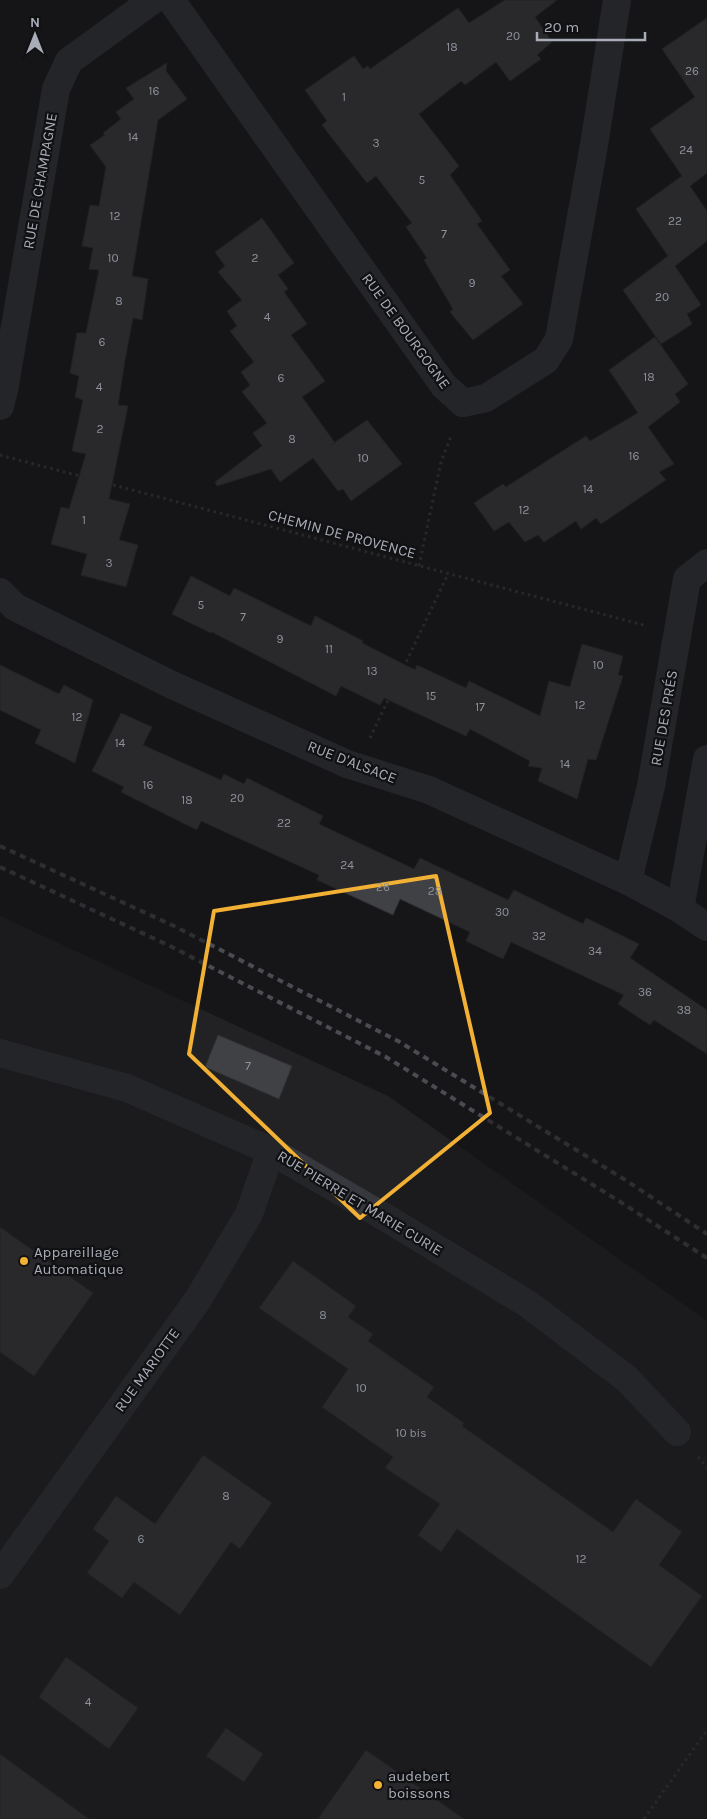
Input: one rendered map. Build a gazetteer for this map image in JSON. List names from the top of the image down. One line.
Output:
{"streets":{"street":["RUE DE CHAMPAGNE","RUE DE BOURGOGNE","RUE DES PRÉS","RUE D'ALSACE","RUE PIERRE ET MARIE CURIE","RUE MARIOTTE"],"path":["CHEMIN DE PROVENCE"]},"crossings":[["CHEMIN DE PROVENCE","RUE DES PRÉS"],["RUE DES PRÉS","RUE D'ALSACE"],["RUE PIERRE ET MARIE CURIE","RUE MARIOTTE"]],"places":["Appareillage Automatique","audebert boissons"],"house_numbers":["20","18","26","16","1","14","3","24","5","12","22","7","10","2","9","20","8","4","6","18","6","4","2","8","16","10","14","12","1","3","5","7","9","11","10","13","15","12","17","12","14","14","16","20","18","22","24","26","28","30","32","34","36","38","7","8","10","10 bis","8","6","12","4"],"scale_bar":"20 m","north":"top"}
